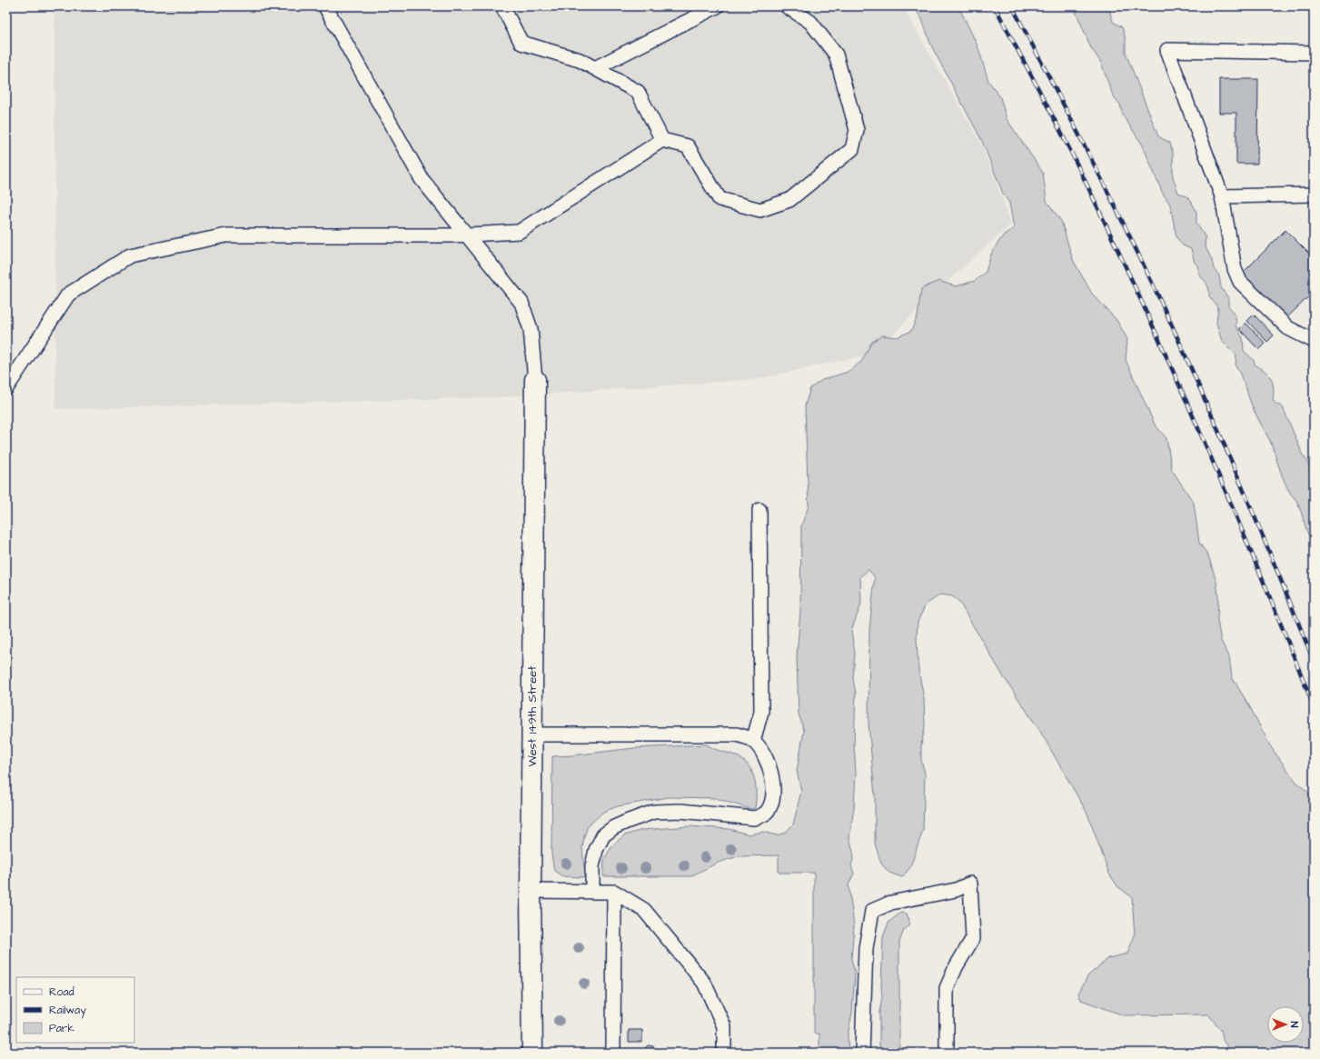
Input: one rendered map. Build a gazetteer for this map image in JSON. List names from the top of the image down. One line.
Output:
{"streets":{"street":["West 149th Street"]},"legend":["Road","Railway","Park"],"north":"right"}
